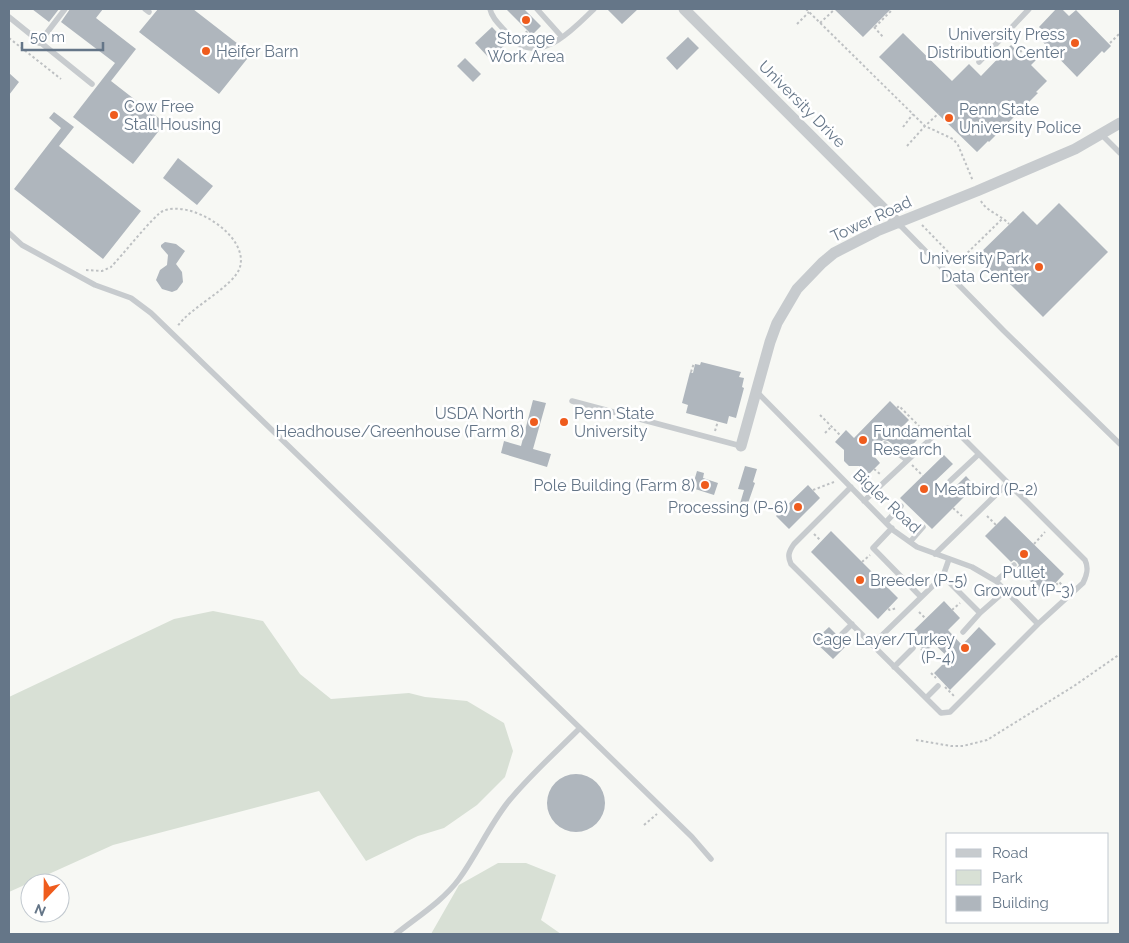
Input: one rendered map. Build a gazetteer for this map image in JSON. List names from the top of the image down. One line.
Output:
{"streets":{"street":["University Drive","Tower Road"],"lane":["Bigler Road"]},"crossings":[["University Drive","Tower Road"],["Tower Road","Bigler Road"]],"places":["Storage Work Area","University Press Distribution Center","Heifer Barn","Cow Free Stall Housing","Penn State University Police","University Park Data Center","USDA North Headhouse/Greenhouse (Farm 8)","Penn State University","Fundamental Research","Pole Building (Farm 8)","Meatbird (P-2)","Processing (P-6)","Pullet Growout (P-3)","Breeder (P-5)","Cage Layer/Turkey (P-4)"],"legend":["Road","Park","Building"],"scale_bar":"50 m","north":"bottom"}
